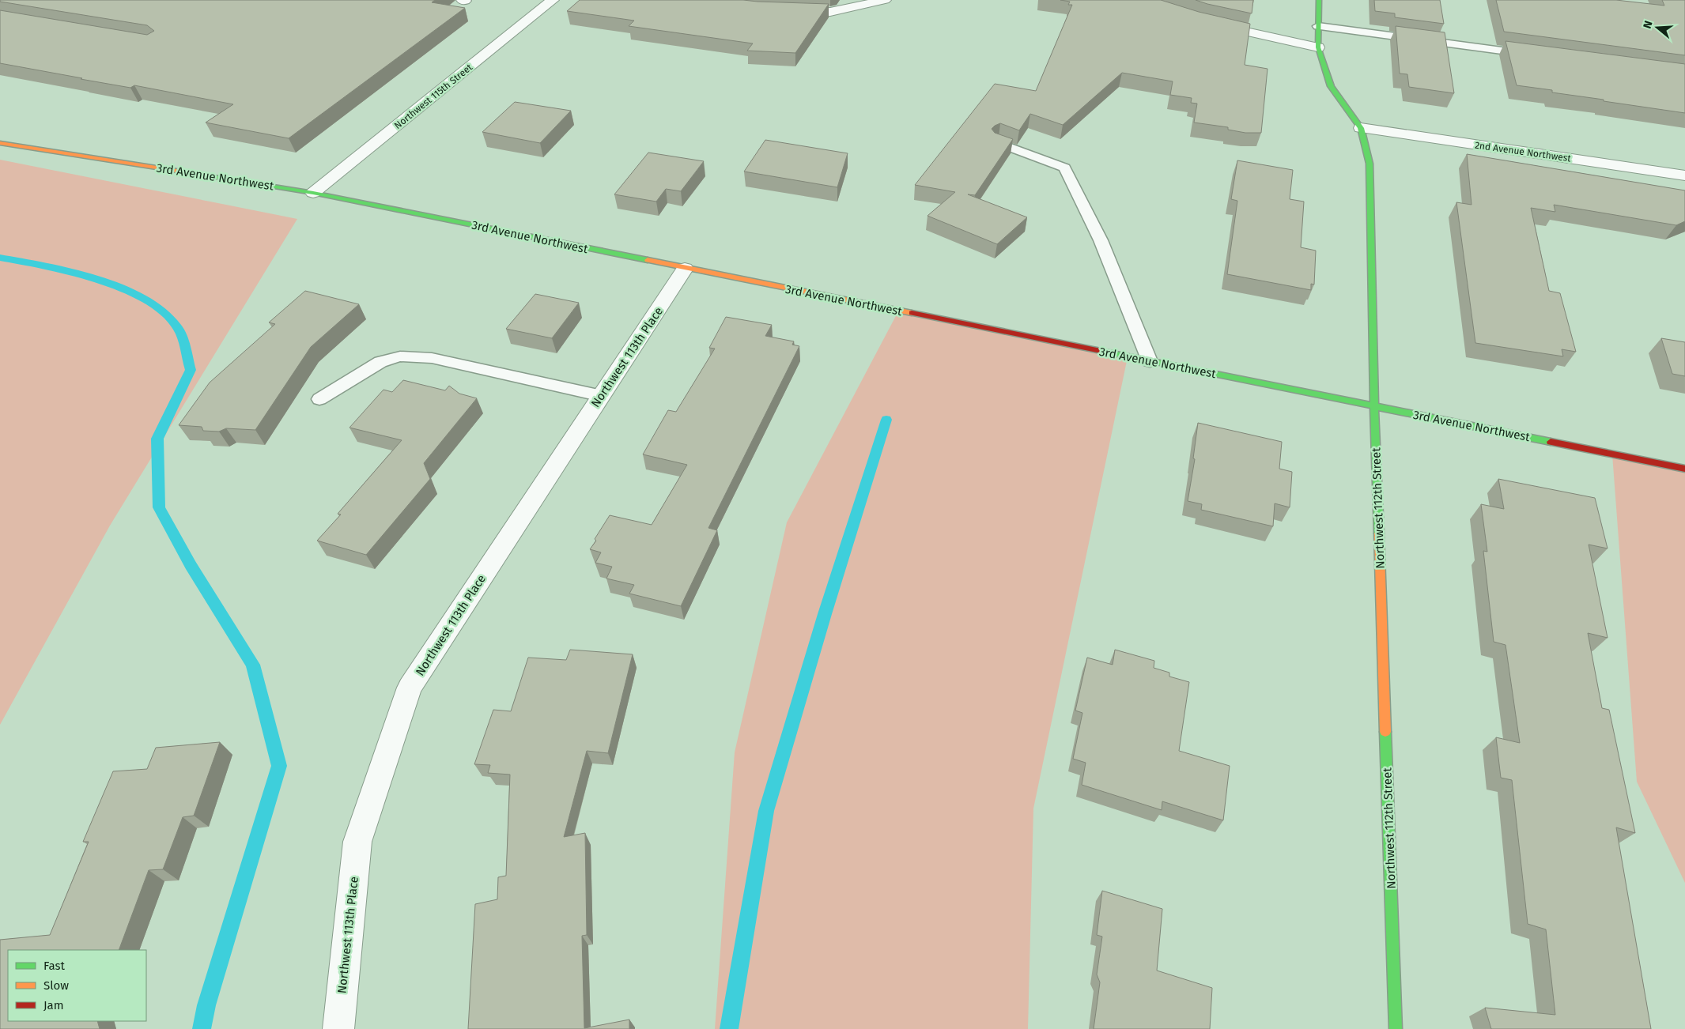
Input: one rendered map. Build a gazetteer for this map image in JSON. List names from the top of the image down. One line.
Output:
{"streets":{"street":["Northwest 115th Street","2nd Avenue Northwest","3rd Avenue Northwest","Northwest 113th Place","Northwest 112th Street"]},"crossings":[["Northwest 115th Street","3rd Avenue Northwest"],["2nd Avenue Northwest","Northwest 112th Street"],["3rd Avenue Northwest","Northwest 113th Place"],["3rd Avenue Northwest","Northwest 112th Street"]],"legend":["Fast","Slow","Jam"],"north":"left"}
